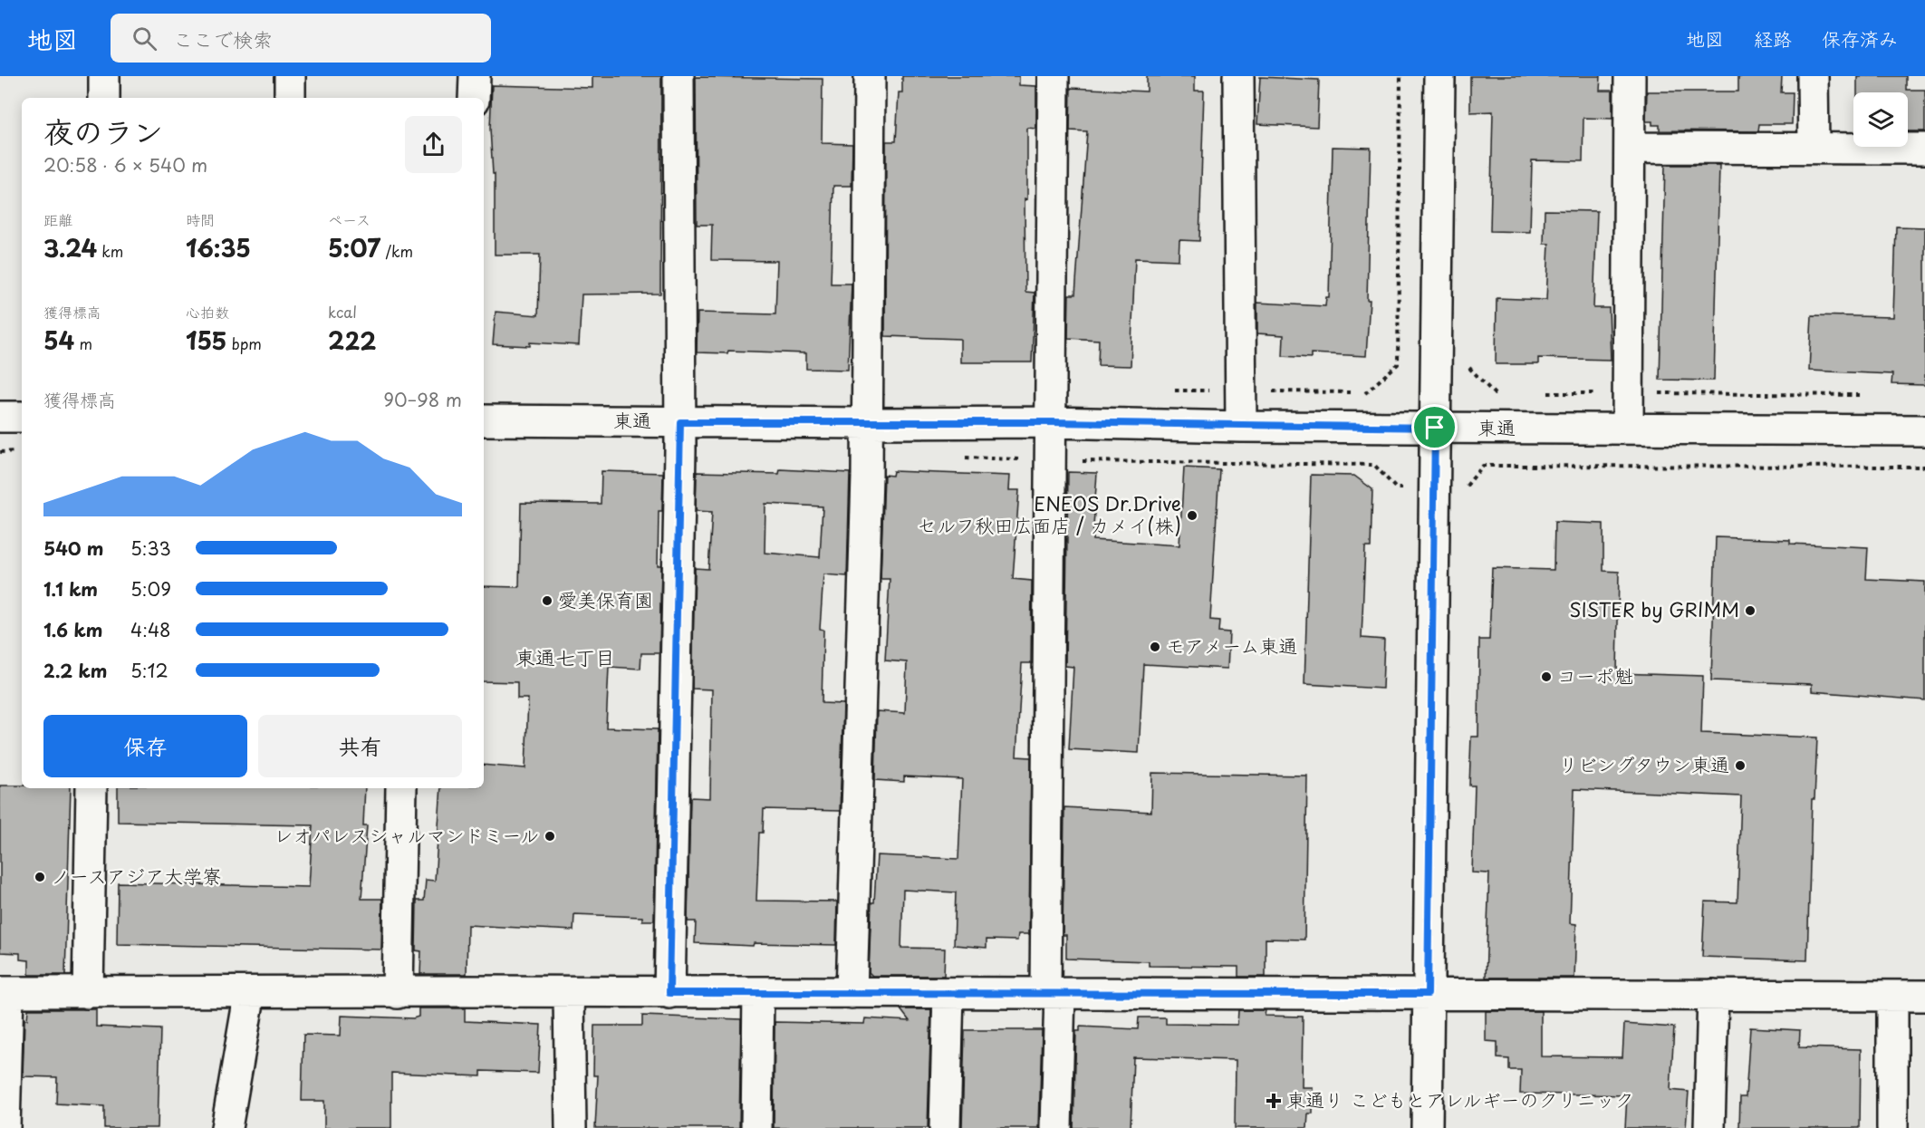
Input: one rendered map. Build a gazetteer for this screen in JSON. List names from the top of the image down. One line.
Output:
{"streets":{"street":["東通"]},"districts":["東通七丁目"],"places":{"other":["ENEOS Dr.Drive セルフ秋田広面店 / カメイ(株)","愛美保育園","SISTER by GRIMM","モアメーム東通","コーポ魁","リビングタウン東通","レオパレスシャルマンドミール","ノースアジア大学寮"],"health":["東通り こどもとアレルギーのクリニック"]},"page":{"header":"地図","search":"ここで検索","nav":["地図","経路","保存済み"],"heading":["夜のラン","20:58 · 6 × 540 m"],"stats":[["距離","3.24 km"],["時間","16:35"],["ペース","5:07 /km"],["獲得標高","54 m"],["心拍数","155 bpm"],["kcal","222"]],"chart":["獲得標高","90–98 m"],"list":[{"name":"540 m","note":"5:33"},{"name":"1.1 km","note":"5:09"},{"name":"1.6 km","note":"4:48"},{"name":"2.2 km","note":"5:12"}],"buttons":["保存","共有"]}}
